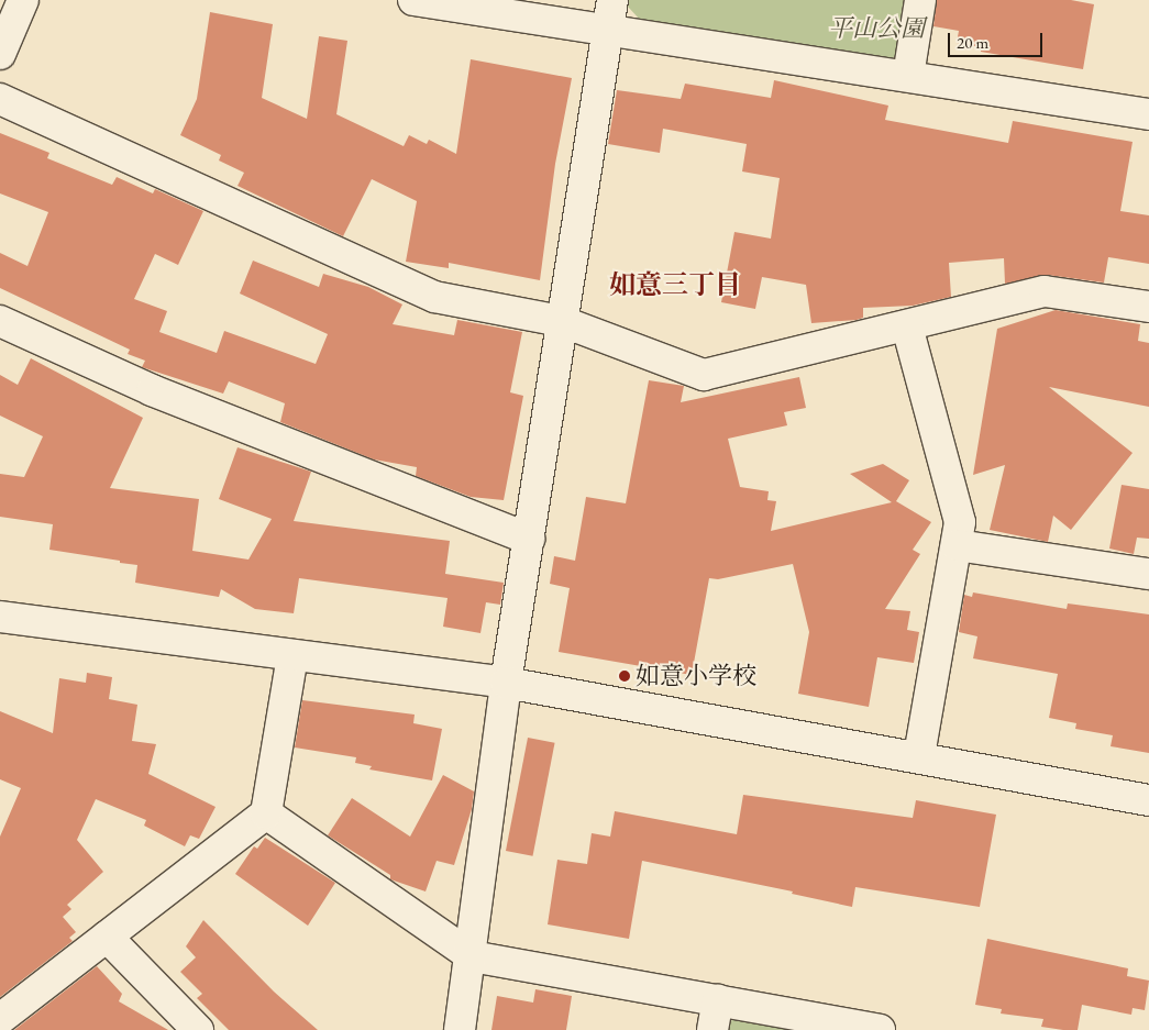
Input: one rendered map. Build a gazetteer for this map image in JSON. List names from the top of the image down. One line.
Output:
{"districts":["如意三丁目"],"parks":["平山公園"],"places":["如意小学校"],"scale_bar":"20 m"}
